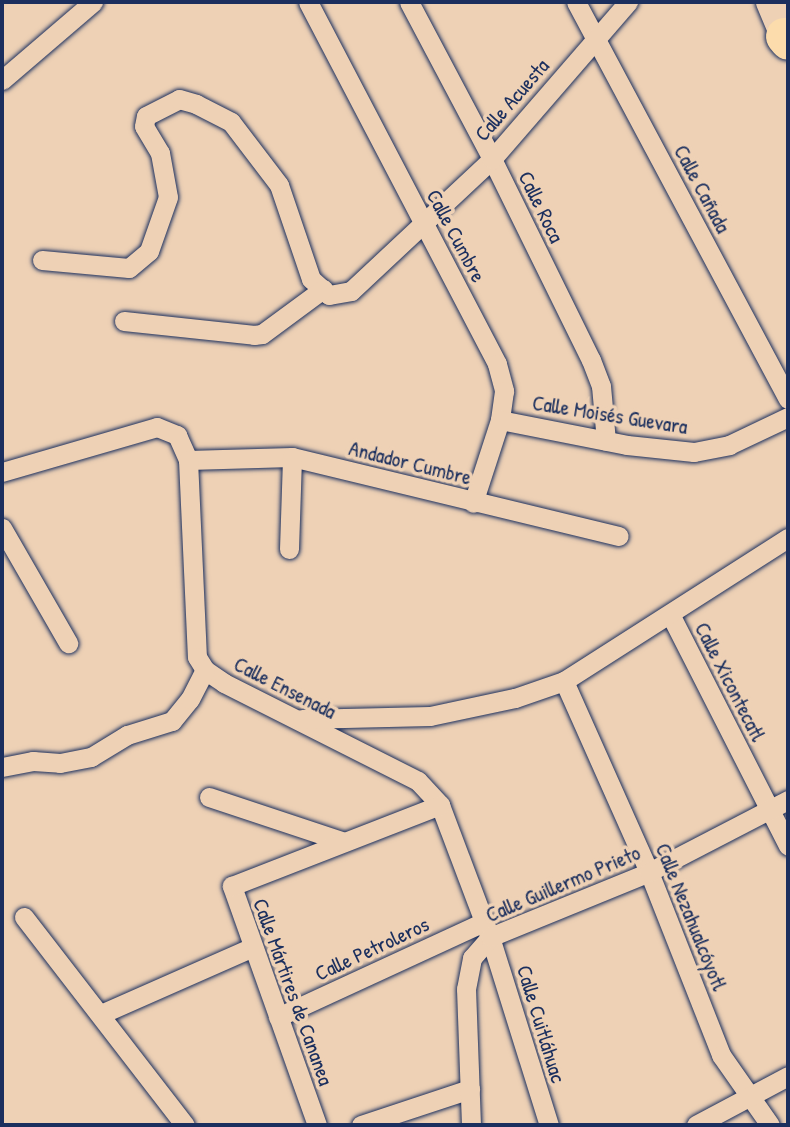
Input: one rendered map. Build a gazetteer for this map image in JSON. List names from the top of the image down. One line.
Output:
{"streets":{"street":["Calle Acuesta","Calle Cañada","Calle Roca","Calle Cumbre","Calle Moisés Guevara","Andador Cumbre","Calle Xicontecatl","Calle Ensenada","Calle Guillermo Prieto","Calle Nezahualcóyotl","Calle Petroleros","Calle Mártires de Cananea","Calle Cuitláhuac"]},"crossings":[["Calle Acuesta","Calle Cañada"],["Calle Acuesta","Calle Roca"],["Calle Acuesta","Calle Cumbre"],["Calle Roca","Calle Moisés Guevara"],["Calle Cumbre","Calle Moisés Guevara"],["Calle Cumbre","Andador Cumbre"],["Andador Cumbre","Calle Ensenada"],["Calle Xicontecatl","Calle Guillermo Prieto"],["Calle Ensenada","Calle Guillermo Prieto"],["Calle Ensenada","Calle Petroleros"],["Calle Ensenada","Calle Mártires de Cananea"],["Calle Ensenada","Calle Cuitláhuac"],["Calle Guillermo Prieto","Calle Nezahualcóyotl"],["Calle Guillermo Prieto","Calle Petroleros"],["Calle Guillermo Prieto","Calle Cuitláhuac"],["Calle Petroleros","Calle Mártires de Cananea"],["Calle Petroleros","Calle Cuitláhuac"]]}
